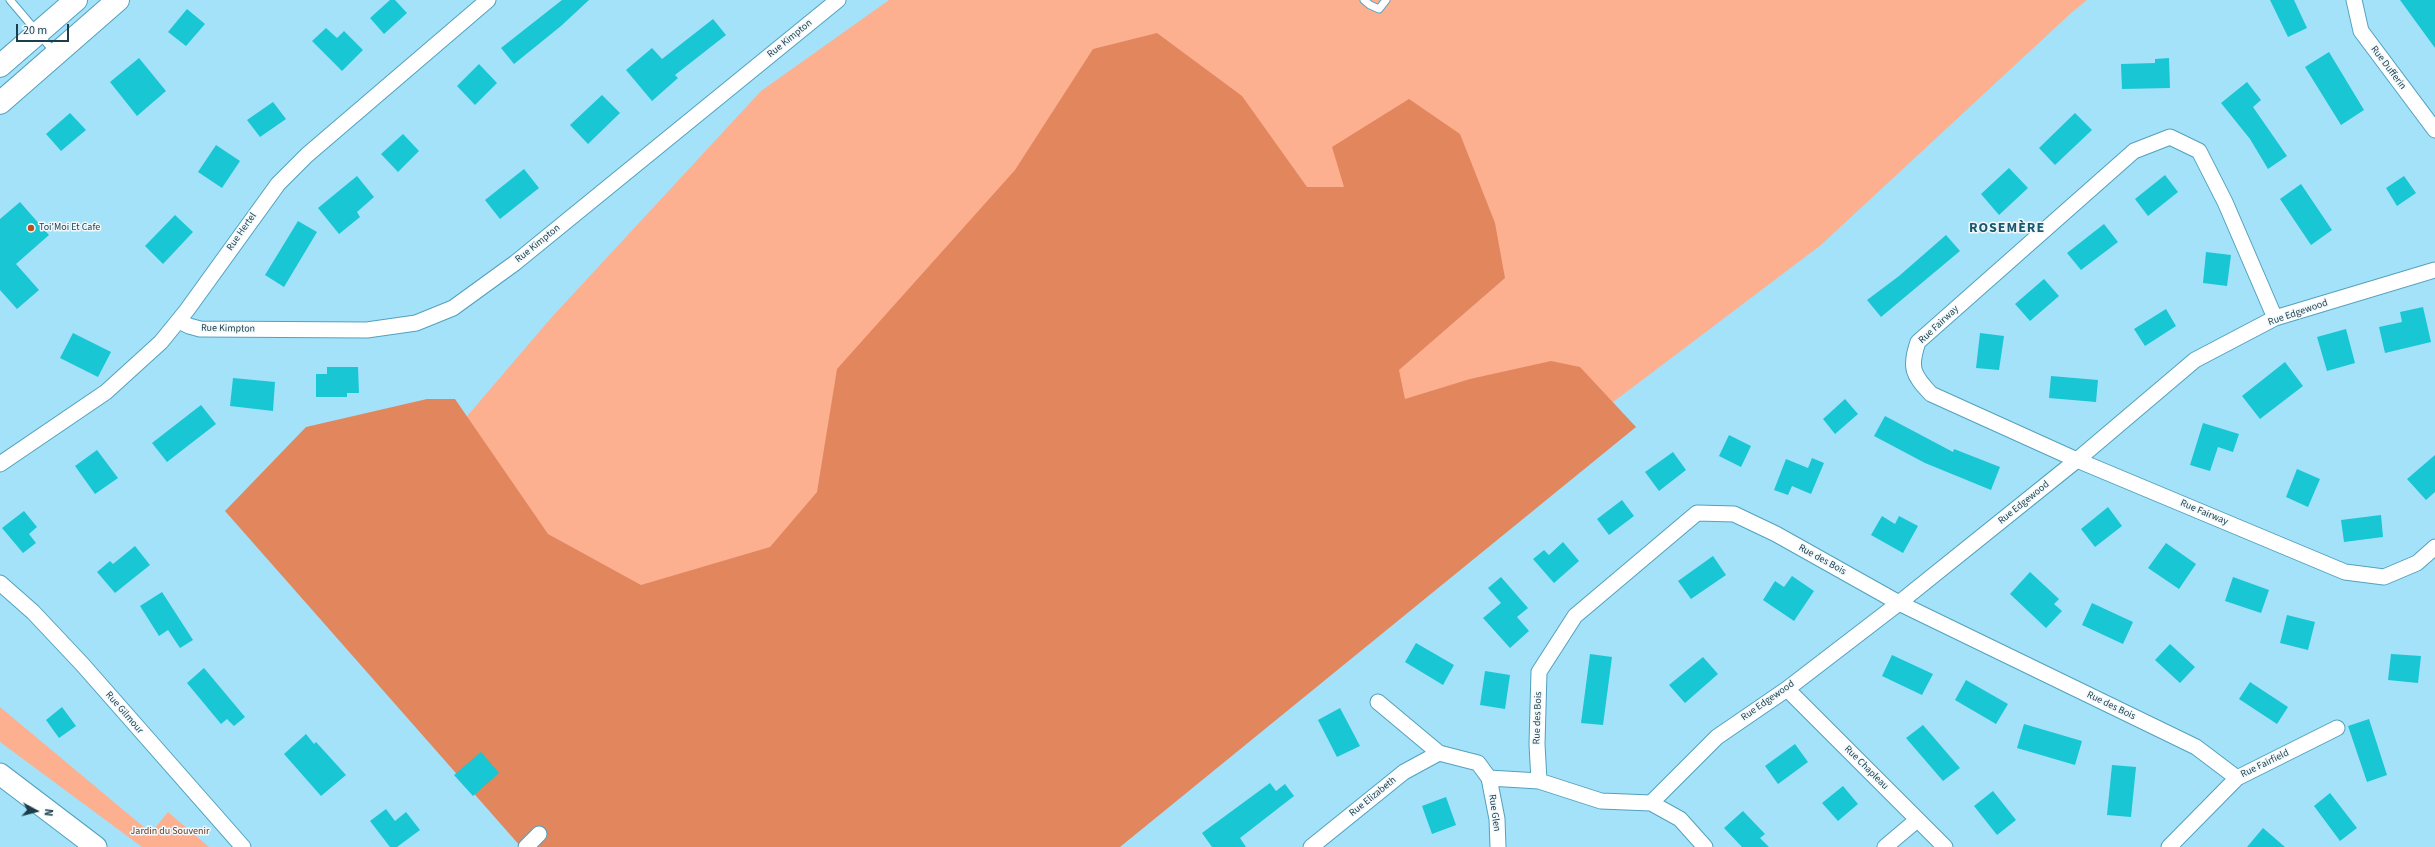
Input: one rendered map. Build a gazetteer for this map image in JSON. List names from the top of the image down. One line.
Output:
{"streets":{"street":["Rue Kimpton","Rue Dufferin","Rue Hertel","Rue Edgewood","Rue Fairway","Rue des Bois","Rue Gilmour","Rue Fairfield","Rue Chapleau","Rue Elizabeth","Rue Glen"]},"crossings":[["Rue Kimpton","Rue Hertel"],["Rue Edgewood","Rue Fairway"],["Rue Edgewood","Rue des Bois"],["Rue Edgewood","Rue Chapleau"],["Rue des Bois","Rue Fairfield"]],"districts":["ROSEMÈRE"],"parks":["Jardin du Souvenir"],"places":["Toi'Moi Et Cafe"],"scale_bar":"20 m","north":"right"}
